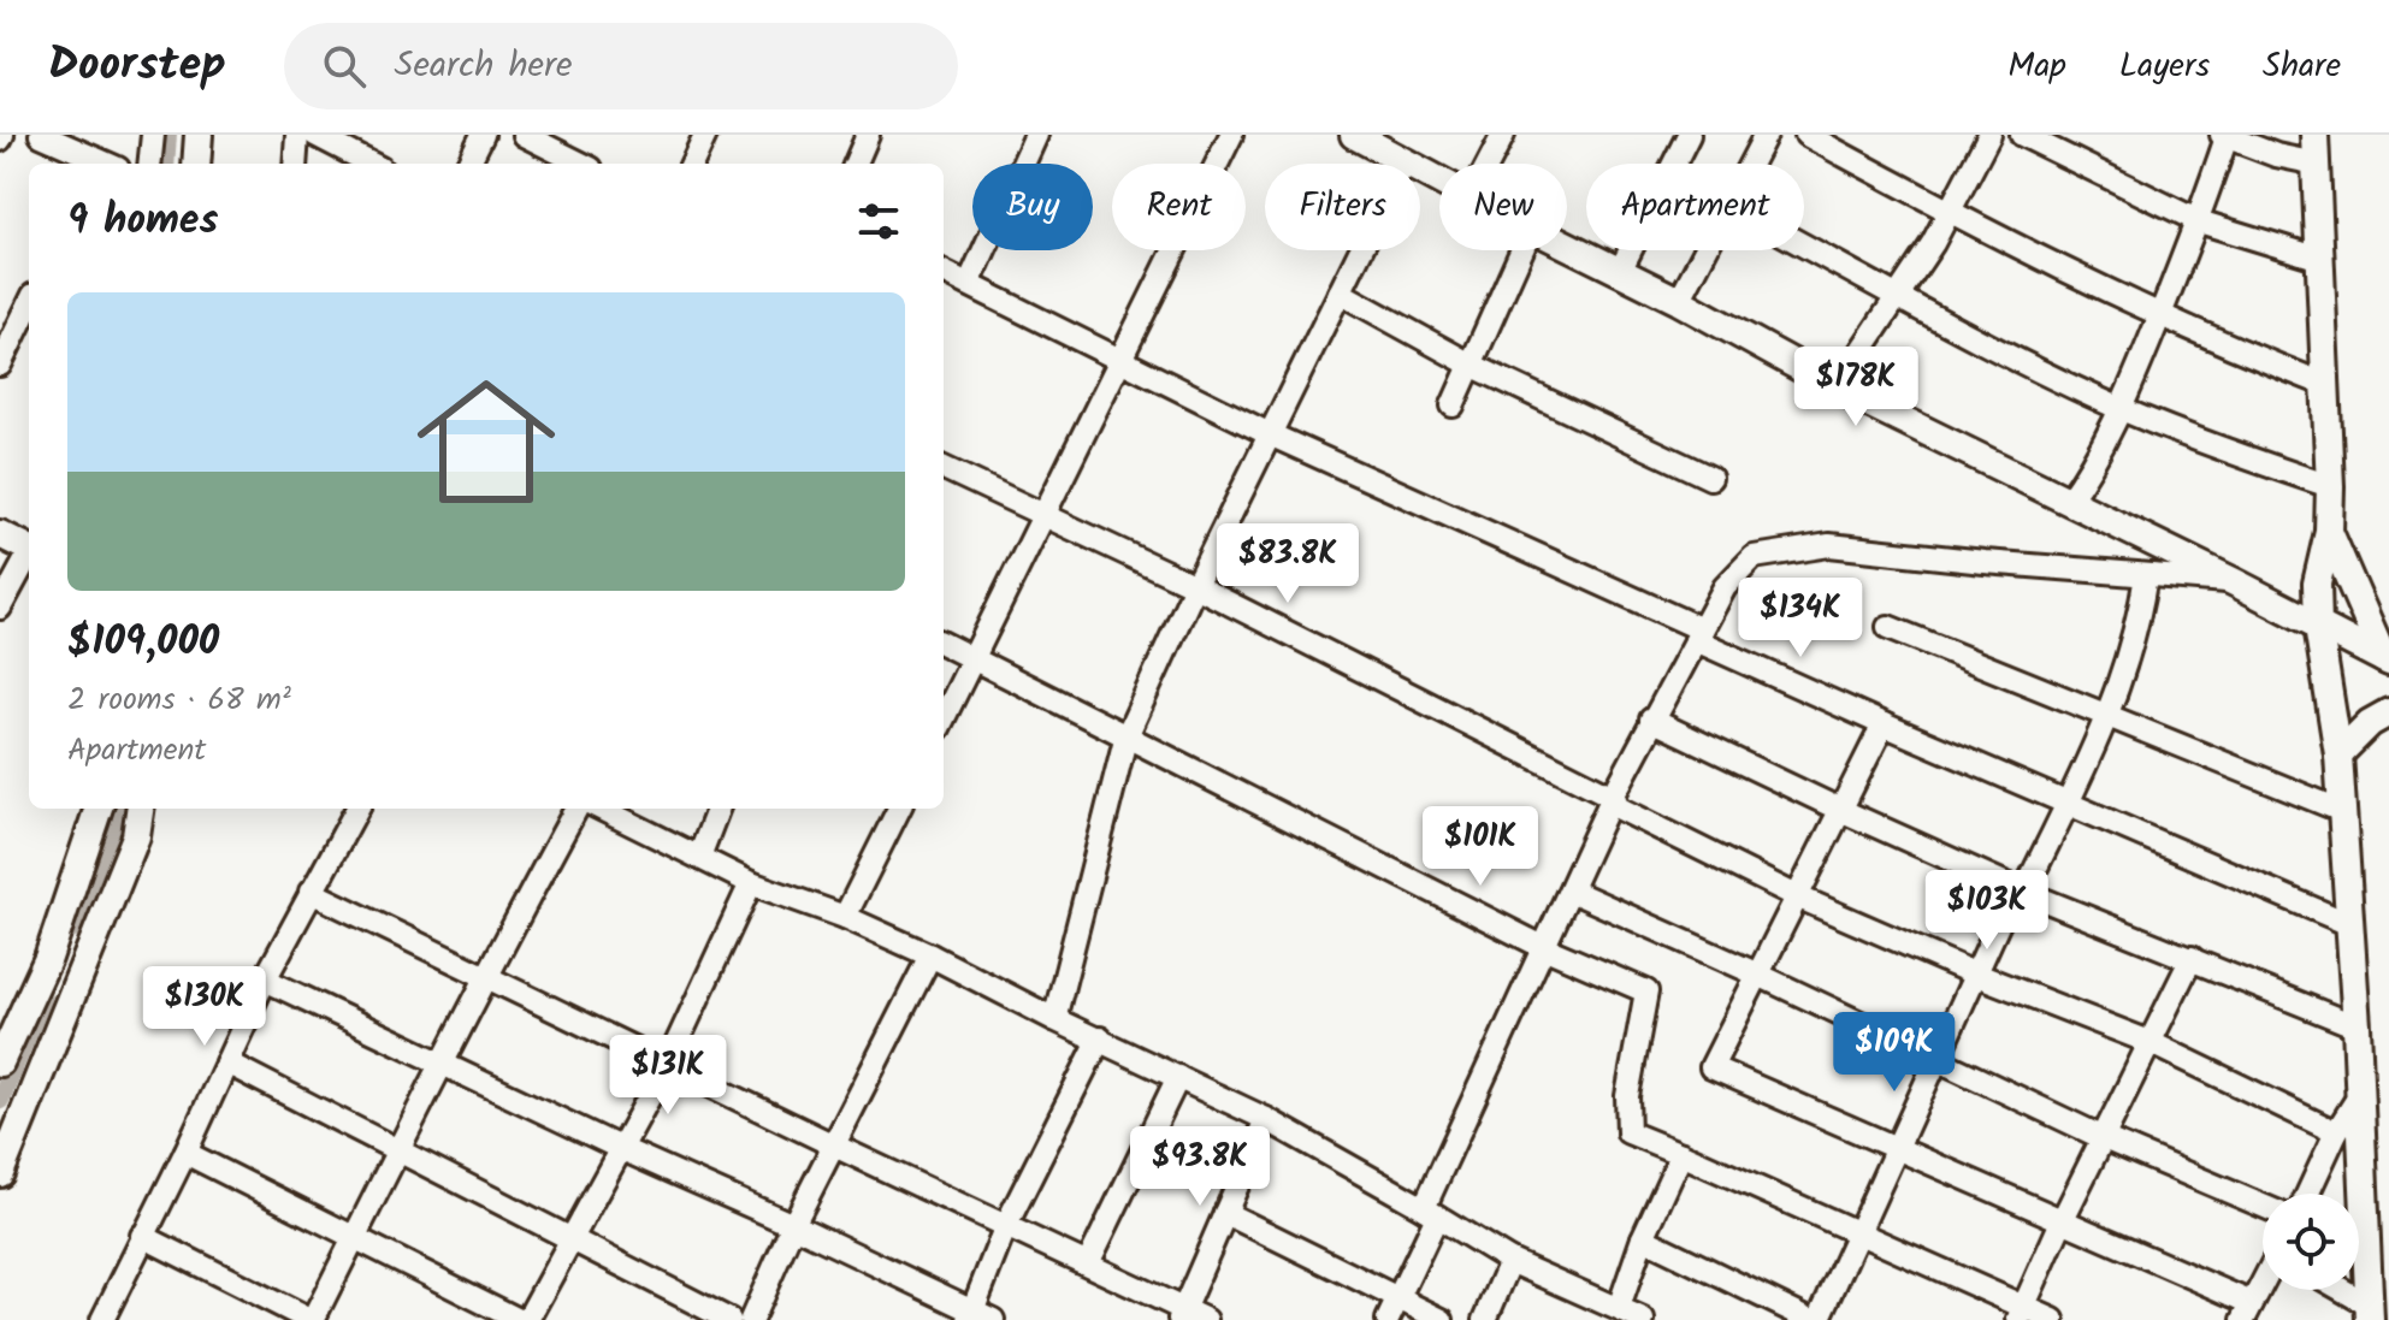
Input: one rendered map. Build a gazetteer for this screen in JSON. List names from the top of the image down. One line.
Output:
{"page":{"header":"Doorstep","search":"Search here","nav":["Map","Layers","Share"],"chip":["Buy","Rent","Filters","New","Apartment"],"heading":"9 homes","list":[{"name":"$109,000","note":"2 rooms · 68 m² · Apartment"}],"price":["$178K","$83.8K","$134K","$101K","$103K","$130K","$109K","$131K","$93.8K"]}}
